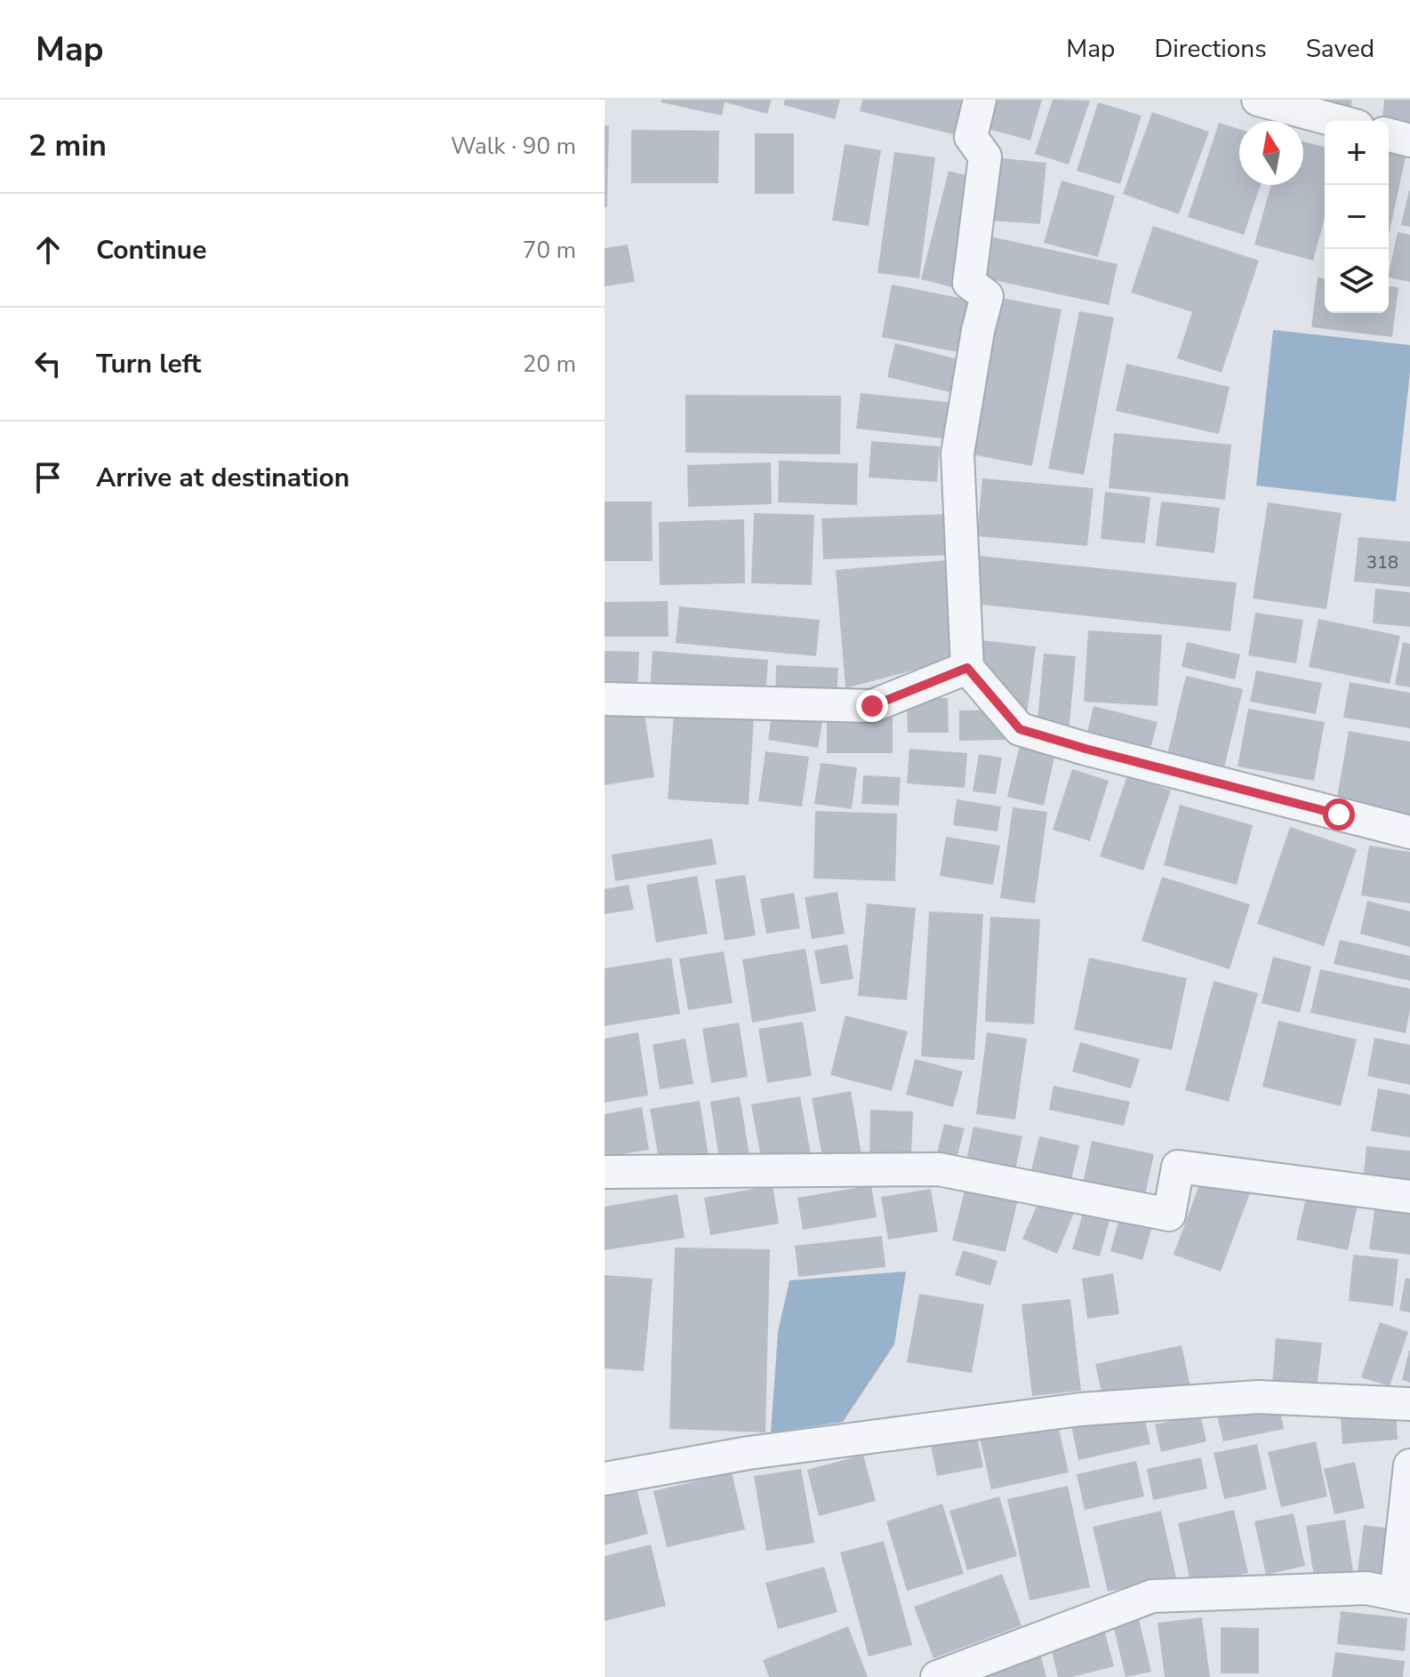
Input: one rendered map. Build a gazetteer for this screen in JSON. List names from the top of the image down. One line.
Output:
{"house_numbers":["318"],"north":"top","page":{"header":"Map","nav":["Map","Directions","Saved"],"heading":["2 min","Walk · 90 m"],"map_buttons":["+","−"],"list":[["Continue","70 m"],["Turn left","20 m"],"Arrive at destination"]}}
